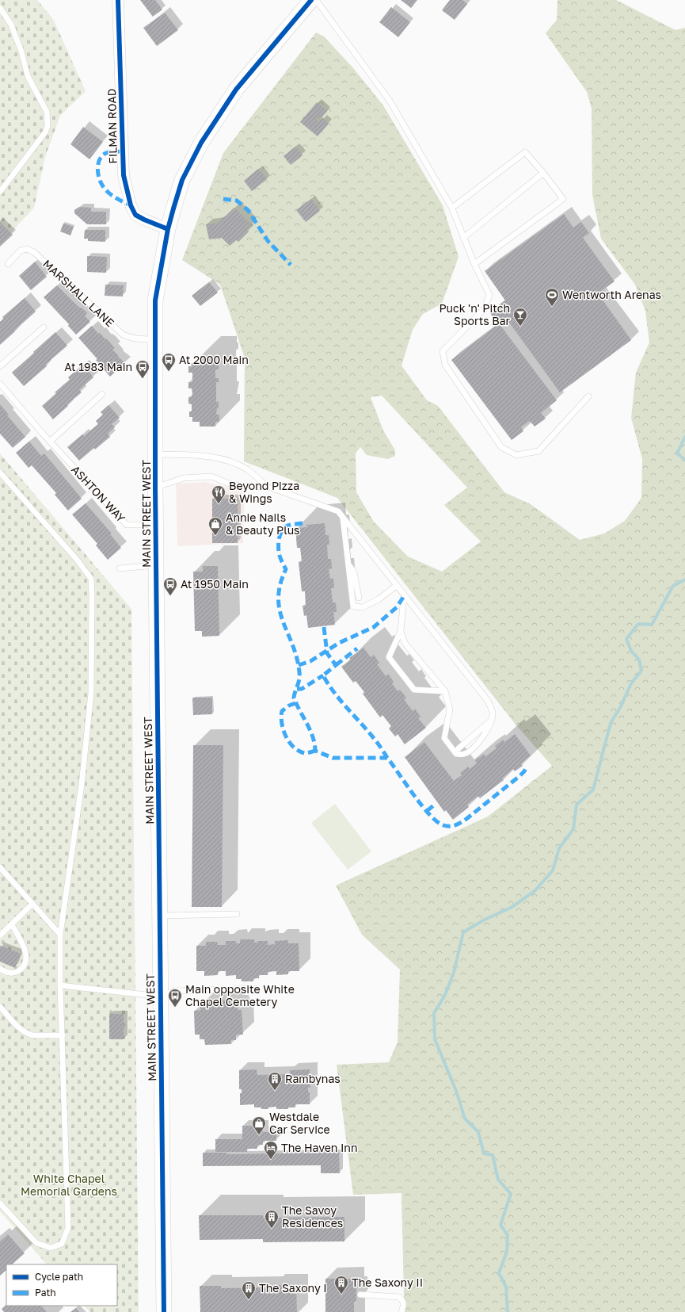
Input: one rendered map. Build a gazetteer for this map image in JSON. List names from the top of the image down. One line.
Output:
{"streets":{"main road":["MAIN STREET WEST"],"street":["FILMAN ROAD"],"lane":["MARSHALL LANE","ASHTON WAY"]},"crossings":[["FILMAN ROAD","MAIN STREET WEST"],["MARSHALL LANE","MAIN STREET WEST"],["ASHTON WAY","MAIN STREET WEST"]],"parks":["White Chapel Memorial Gardens"],"places":{"sports":["Wentworth Arenas"],"bar":["Puck 'n' Pitch Sports Bar"],"bus stop":["At 2000 Main","At 1983 Main","At 1950 Main","Main opposite White Chapel Cemetery"],"restaurant":["Beyond Pizza & Wings"],"shop":["Annie Nails & Beauty Plus","Westdale Car Service"],"building":["Rambynas","The Savoy Residences","The Saxony II","The Saxony I"],"hotel":["The Haven Inn"]},"legend":["Cycle path","Path"]}
